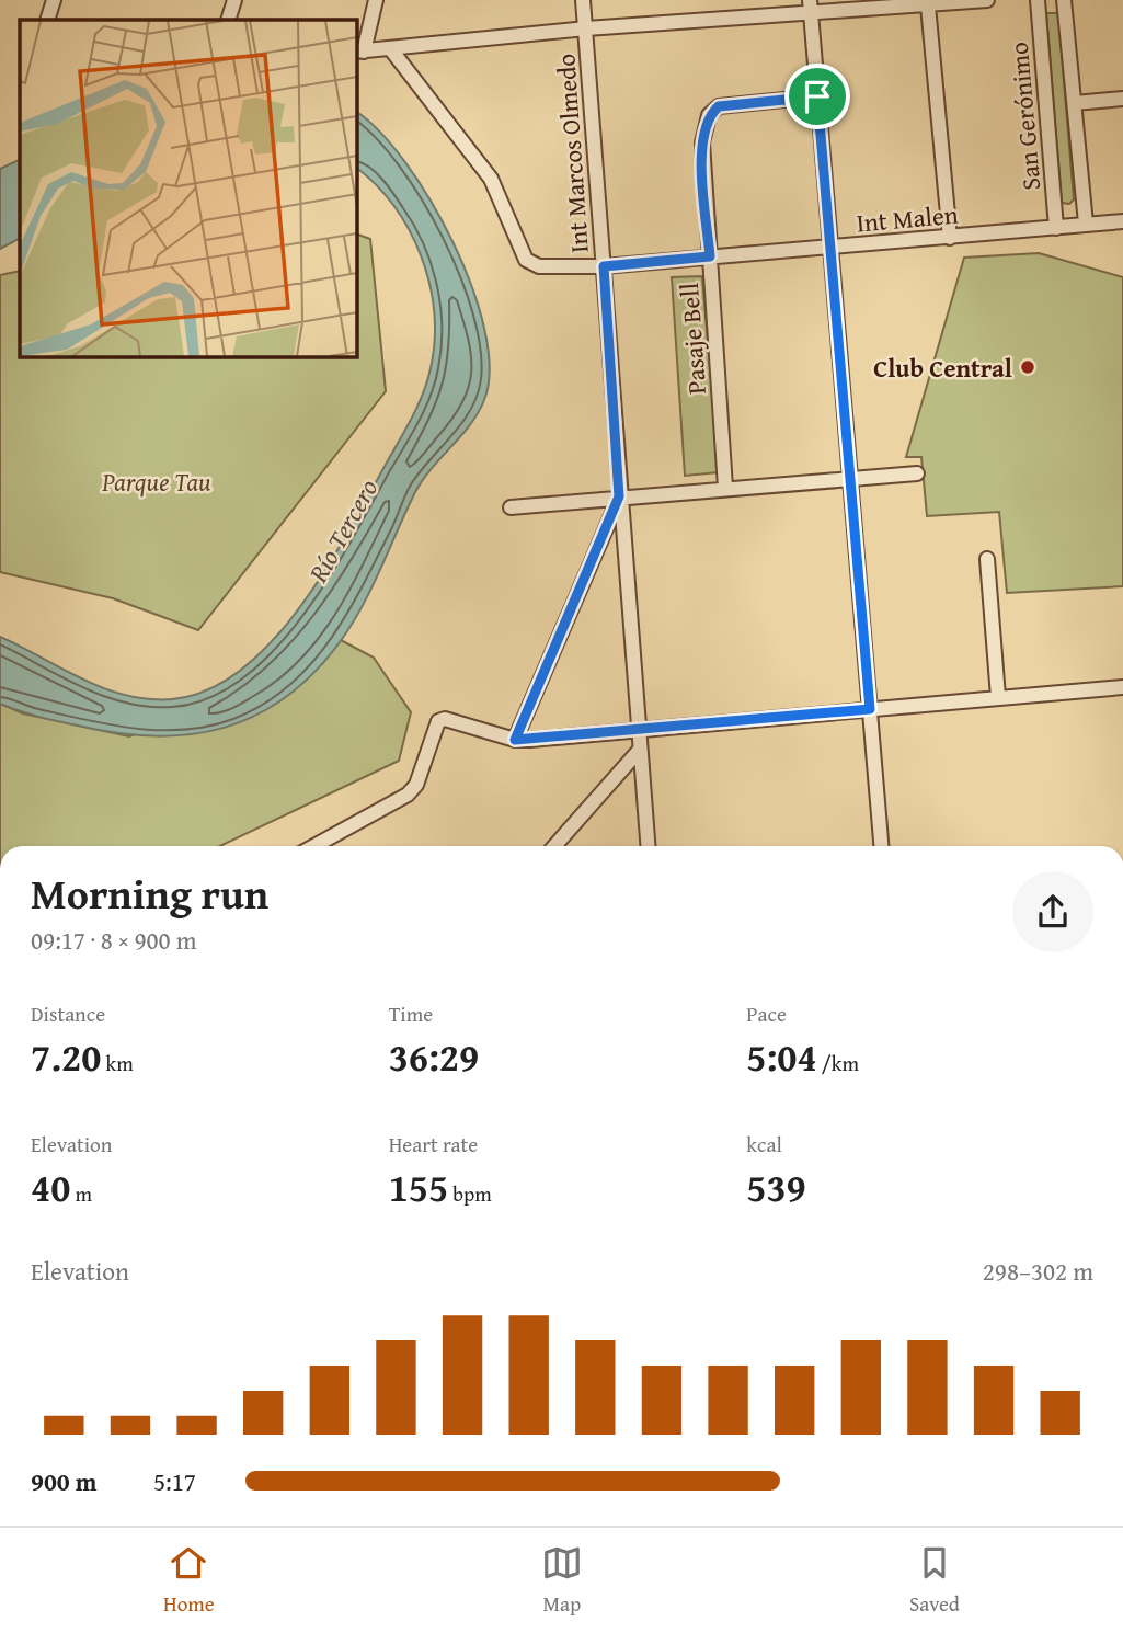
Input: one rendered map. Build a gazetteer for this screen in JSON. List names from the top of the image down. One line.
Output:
{"streets":{"street":["San Gerónimo","Int Marcos Olmedo","Int Malen","Pasaje Bell"]},"crossings":[["San Gerónimo","Int Malen"],["Int Marcos Olmedo","Int Malen"],["Int Malen","Pasaje Bell"]],"water":["Río Tercero"],"parks":["Parque Tau"],"places":["Club Central"],"page":{"heading":["Morning run","09:17 · 8 × 900 m"],"stats":[["Distance","7.20 km"],["Time","36:29"],["Pace","5:04 /km"],["Elevation","40 m"],["Heart rate","155 bpm"],["kcal","539"]],"chart":["Elevation","298–302 m"],"list":[{"name":"900 m","note":"5:17"}],"tabs":["Home","Map","Saved"]}}
